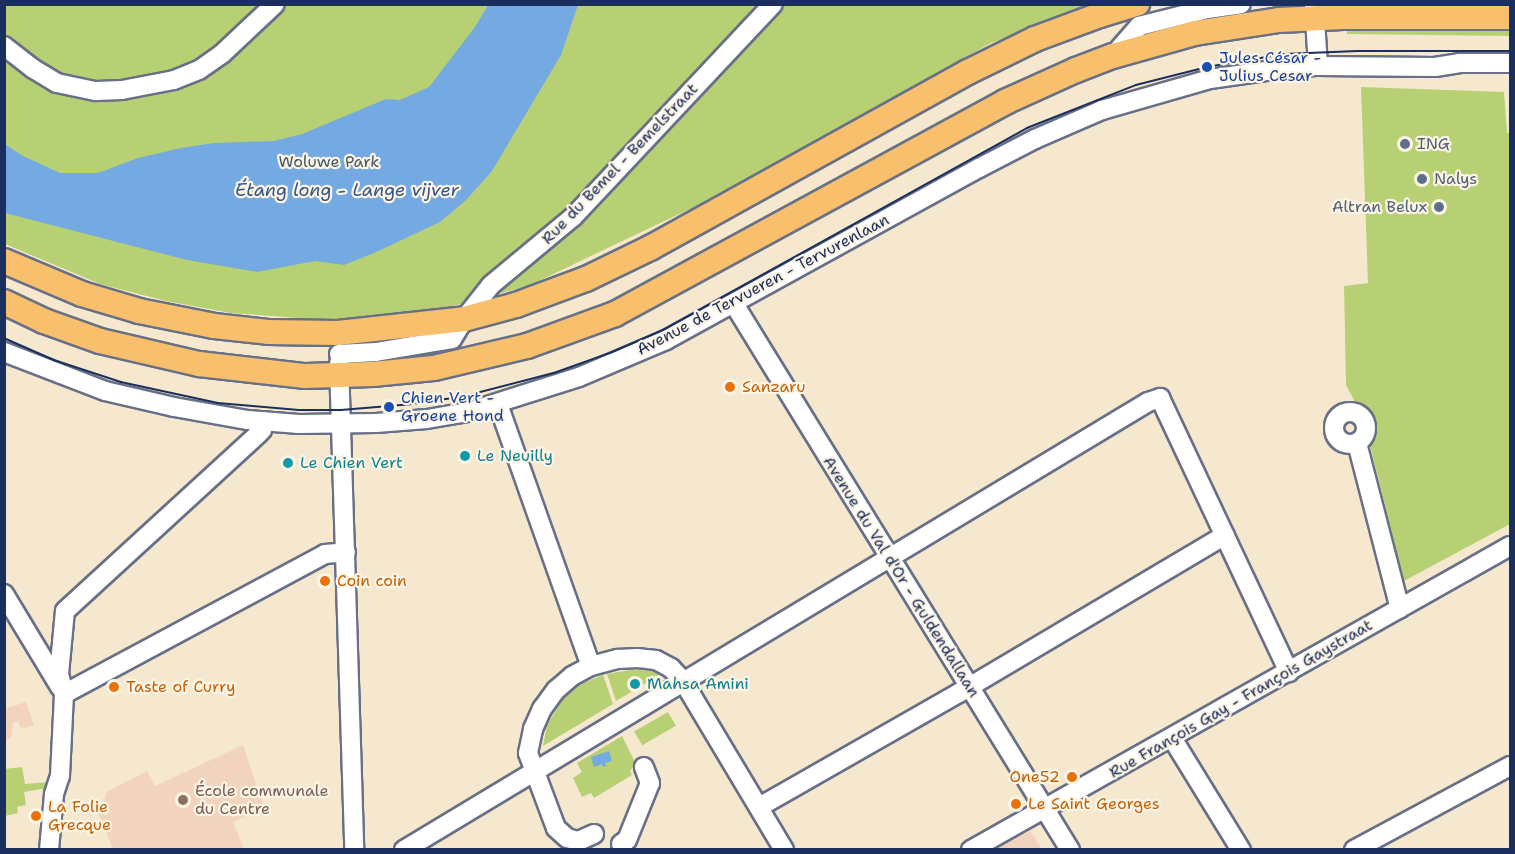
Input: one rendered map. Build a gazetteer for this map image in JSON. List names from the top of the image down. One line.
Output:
{"streets":{"street":["Rue du Bemel - Bemelstraat","Avenue de Tervueren - Tervurenlaan","Avenue du Val d'Or - Guldendallaan","Rue François Gay - François Gaystraat"]},"crossings":[["Avenue de Tervueren - Tervurenlaan","Avenue du Val d'Or - Guldendallaan"],["Avenue du Val d'Or - Guldendallaan","Rue François Gay - François Gaystraat"]],"water":["Étang long - Lange vijver"],"parks":["Woluwe Park"],"places":["Jules César - Julius Cesar","ING","Nalys","Altran Belux","Sanzaru","Chien Vert - Groene Hond","Le Neuilly","Le Chien Vert","Coin coin","Mahsa Amini","Taste of Curry","One52","École communale du Centre","Le Saint Georges","La Folie Grecque"]}
